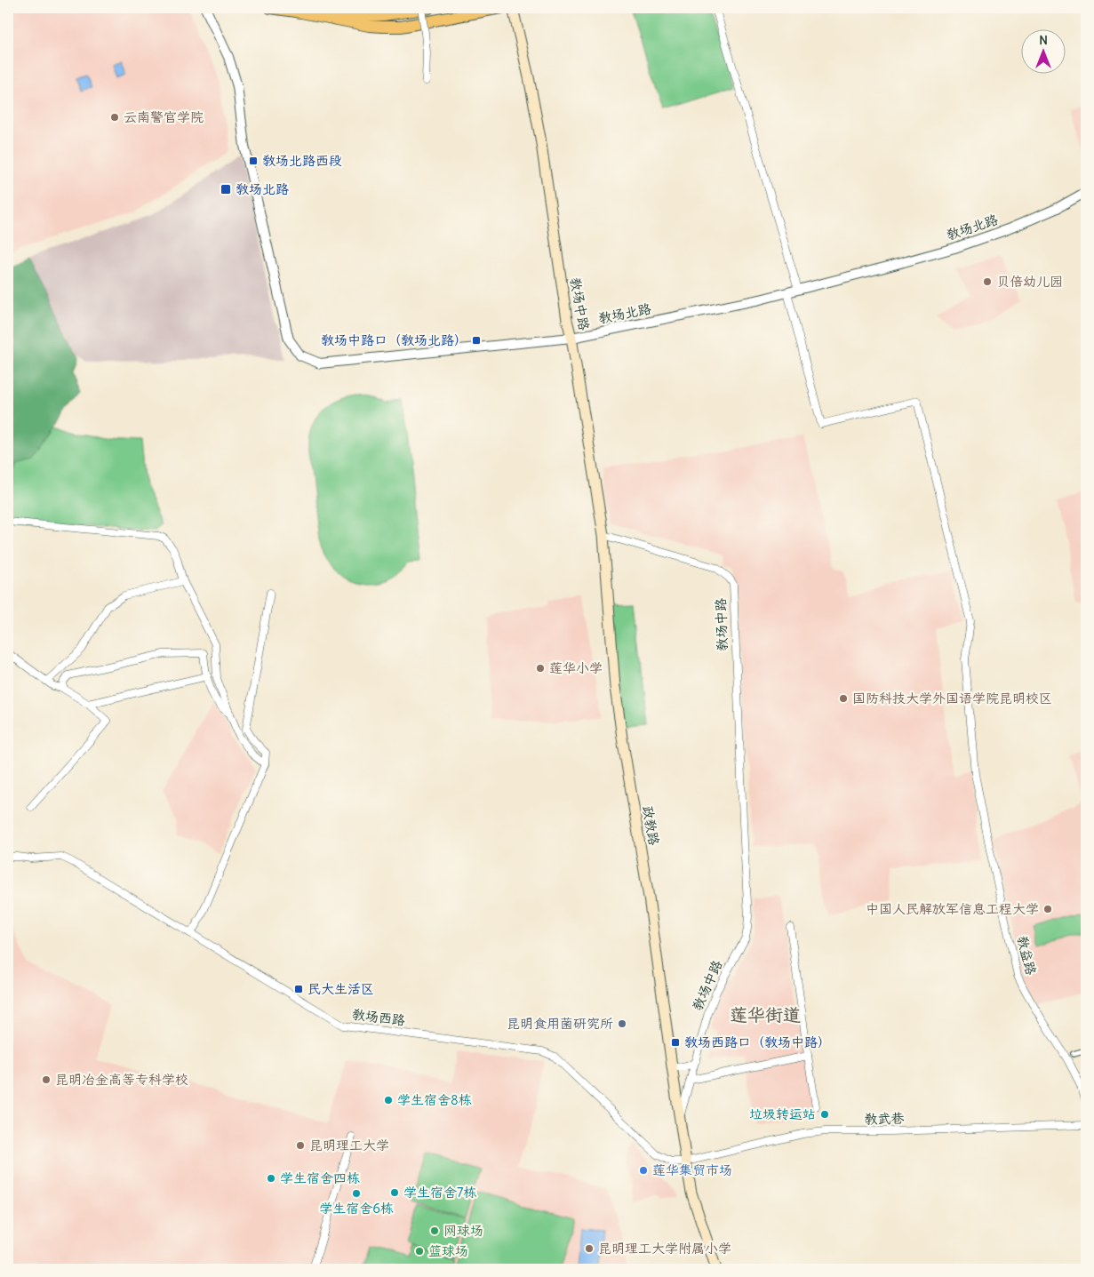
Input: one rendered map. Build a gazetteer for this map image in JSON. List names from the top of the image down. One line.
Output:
{"streets":{"main road":["教场中路","政教路"],"street":["教场北路","教益路","教场西路","教武巷"]},"crossings":[["教场北路","教场中路"],["教场北路","教益路"],["教场中路","政教路"],["教场中路","教场西路"],["教场中路","教武巷"],["教场西路","教武巷"]],"districts":["莲华街道"],"places":{"other":["云南警官学院","贝倍幼儿园","莲华小学","国防科技大学外国语学院昆明校区","中国人民解放军信息工程大学","昆明食用菌研究所","昆明冶金高等专科学校","学生宿舍8栋","垃圾转运站","昆明理工大学","莲华集贸市场","学生宿舍四栋","学生宿舍7栋","学生宿舍6栋","网球场","昆明理工大学附属小学","篮球场"],"transit":["教场北路西段","教场北路","教场中路口（教场北路）","民大生活区","教场西路口（教场中路）"]},"north":"top"}
